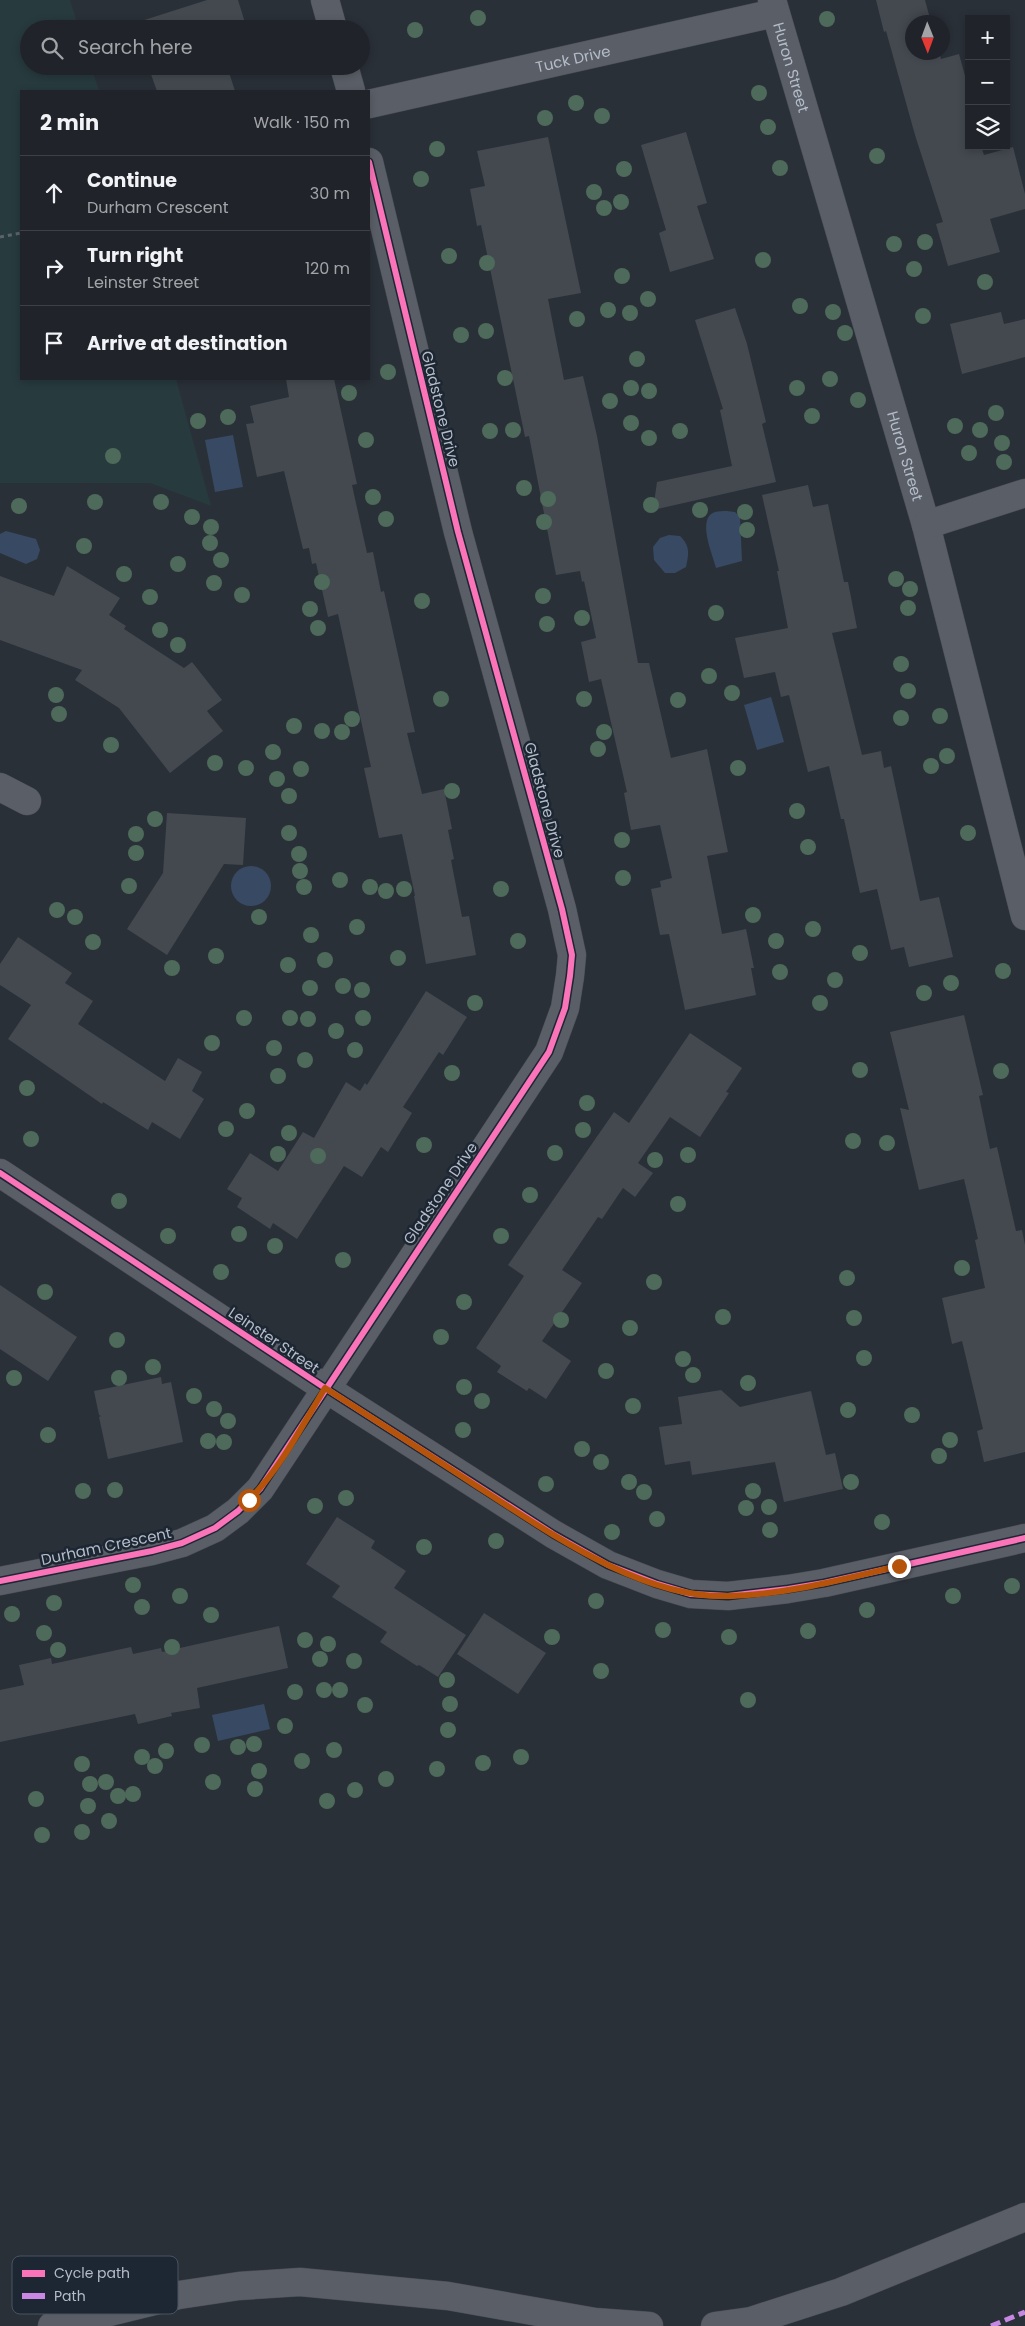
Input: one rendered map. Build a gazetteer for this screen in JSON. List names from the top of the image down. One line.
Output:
{"streets":{"street":["Tuck Drive","Huron Street","Gladstone Drive","Leinster Street","Durham Crescent"]},"crossings":[["Tuck Drive","Huron Street"],["Gladstone Drive","Leinster Street"],["Gladstone Drive","Durham Crescent"],["Leinster Street","Durham Crescent"]],"legend":["Cycle path","Path"],"north":"bottom","page":{"map_buttons":["+","−"],"search":"Search here","heading":["2 min","Walk · 150 m"],"list":[["Continue","Durham Crescent","30 m"],["Turn right","Leinster Street","120 m"],"Arrive at destination"]}}
